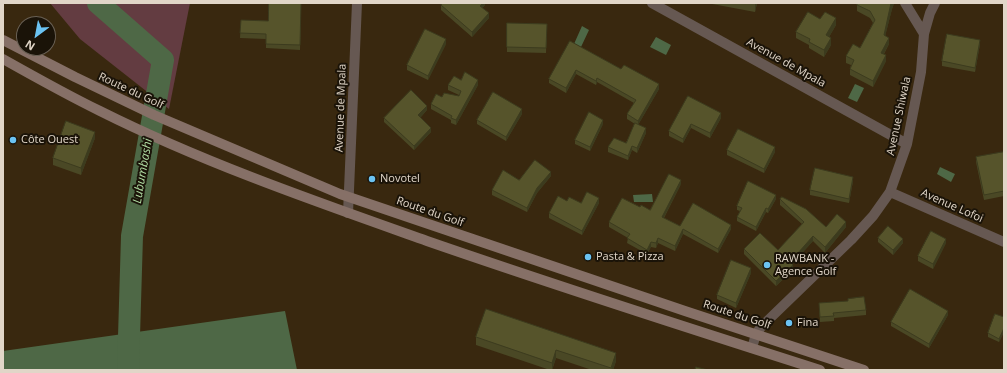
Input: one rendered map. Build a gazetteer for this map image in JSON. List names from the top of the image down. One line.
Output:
{"streets":{"main road":["Route du Golf"],"street":["Avenue de Mpala","Avenue Shiwala","Avenue Lofoi"]},"crossings":[["Avenue de Mpala","Route du Golf"],["Avenue de Mpala","Avenue Shiwala"],["Route du Golf","Avenue Shiwala"],["Avenue Shiwala","Avenue Lofoi"]],"water":["Lubumbashi"],"places":["Côte Ouest","Novotel","Pasta & Pizza","RAWBANK - Agence Golf","Fina"],"north":"bottom left"}
